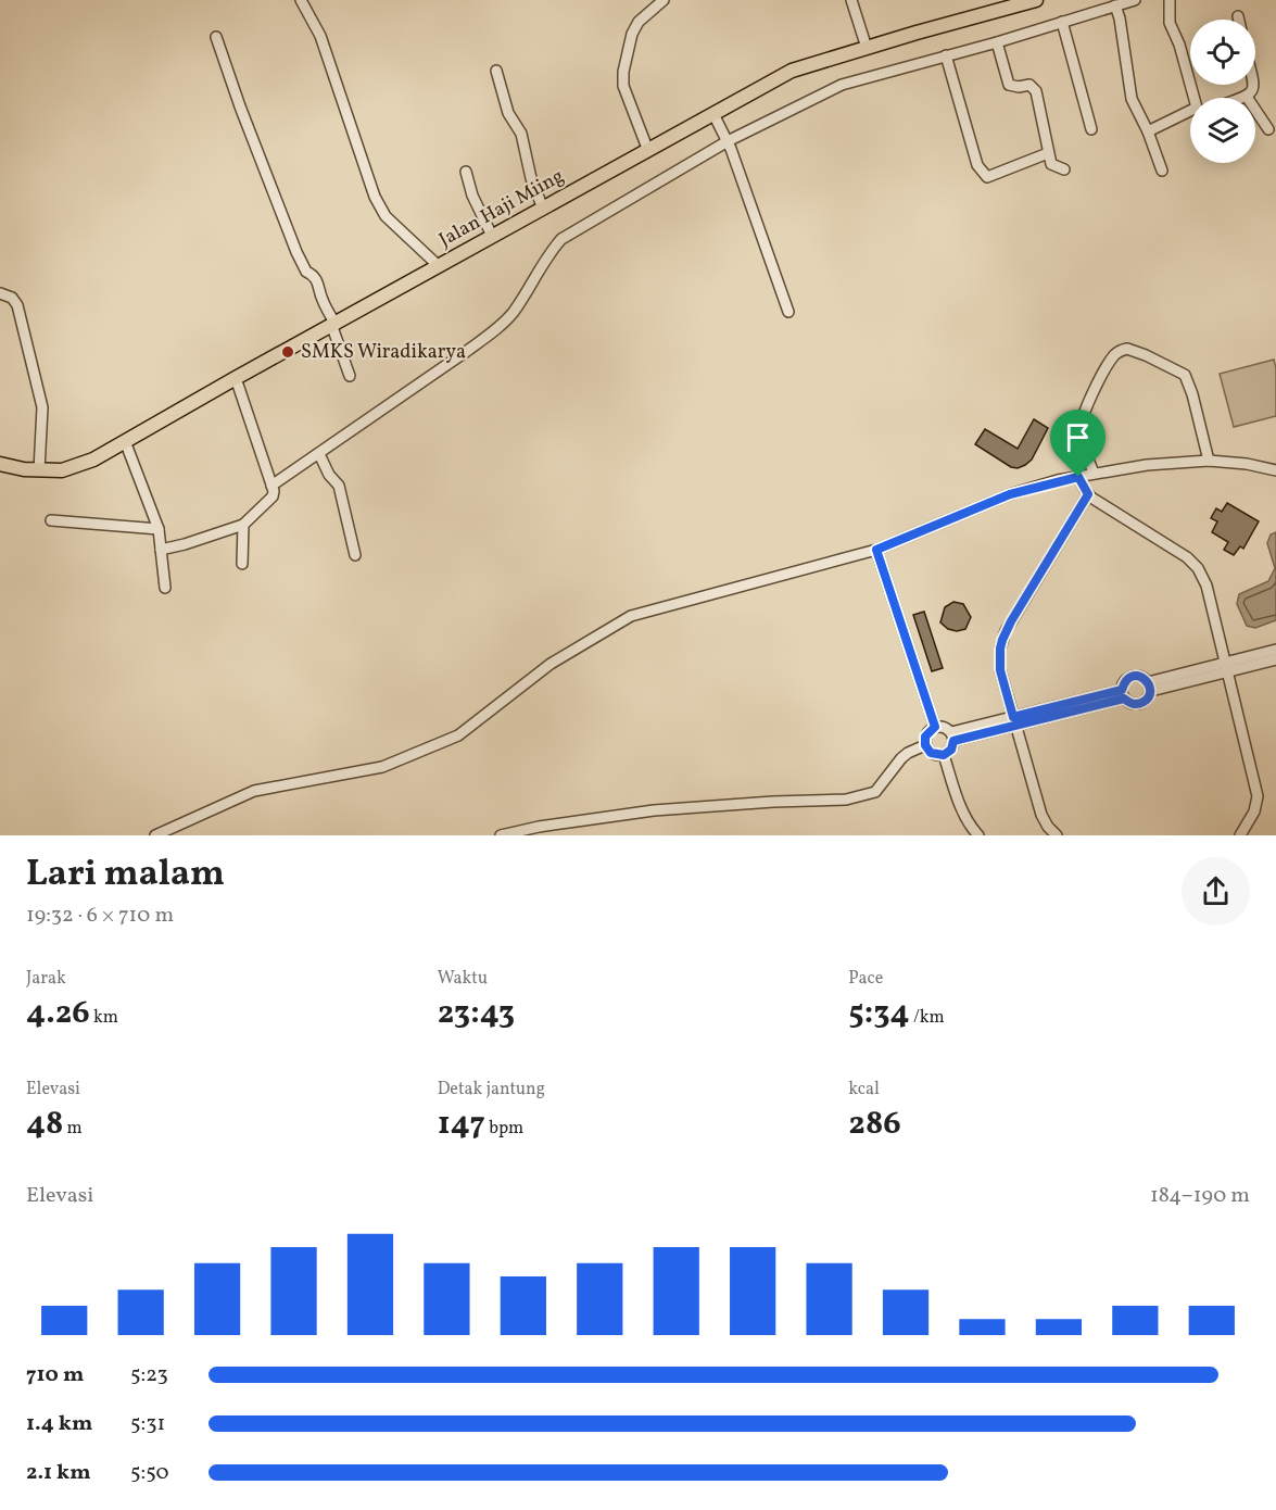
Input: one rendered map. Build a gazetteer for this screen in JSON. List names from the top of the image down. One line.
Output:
{"streets":{"main road":["Jalan Haji Miing"]},"places":["SMKS Wiradikarya"],"page":{"heading":["Lari malam","19:32 · 6 × 710 m"],"stats":[["Jarak","4.26 km"],["Waktu","23:43"],["Pace","5:34 /km"],["Elevasi","48 m"],["Detak jantung","147 bpm"],["kcal","286"]],"chart":["Elevasi","184–190 m"],"list":[{"name":"710 m","note":"5:23"},{"name":"1.4 km","note":"5:31"},{"name":"2.1 km","note":"5:50"}]}}
